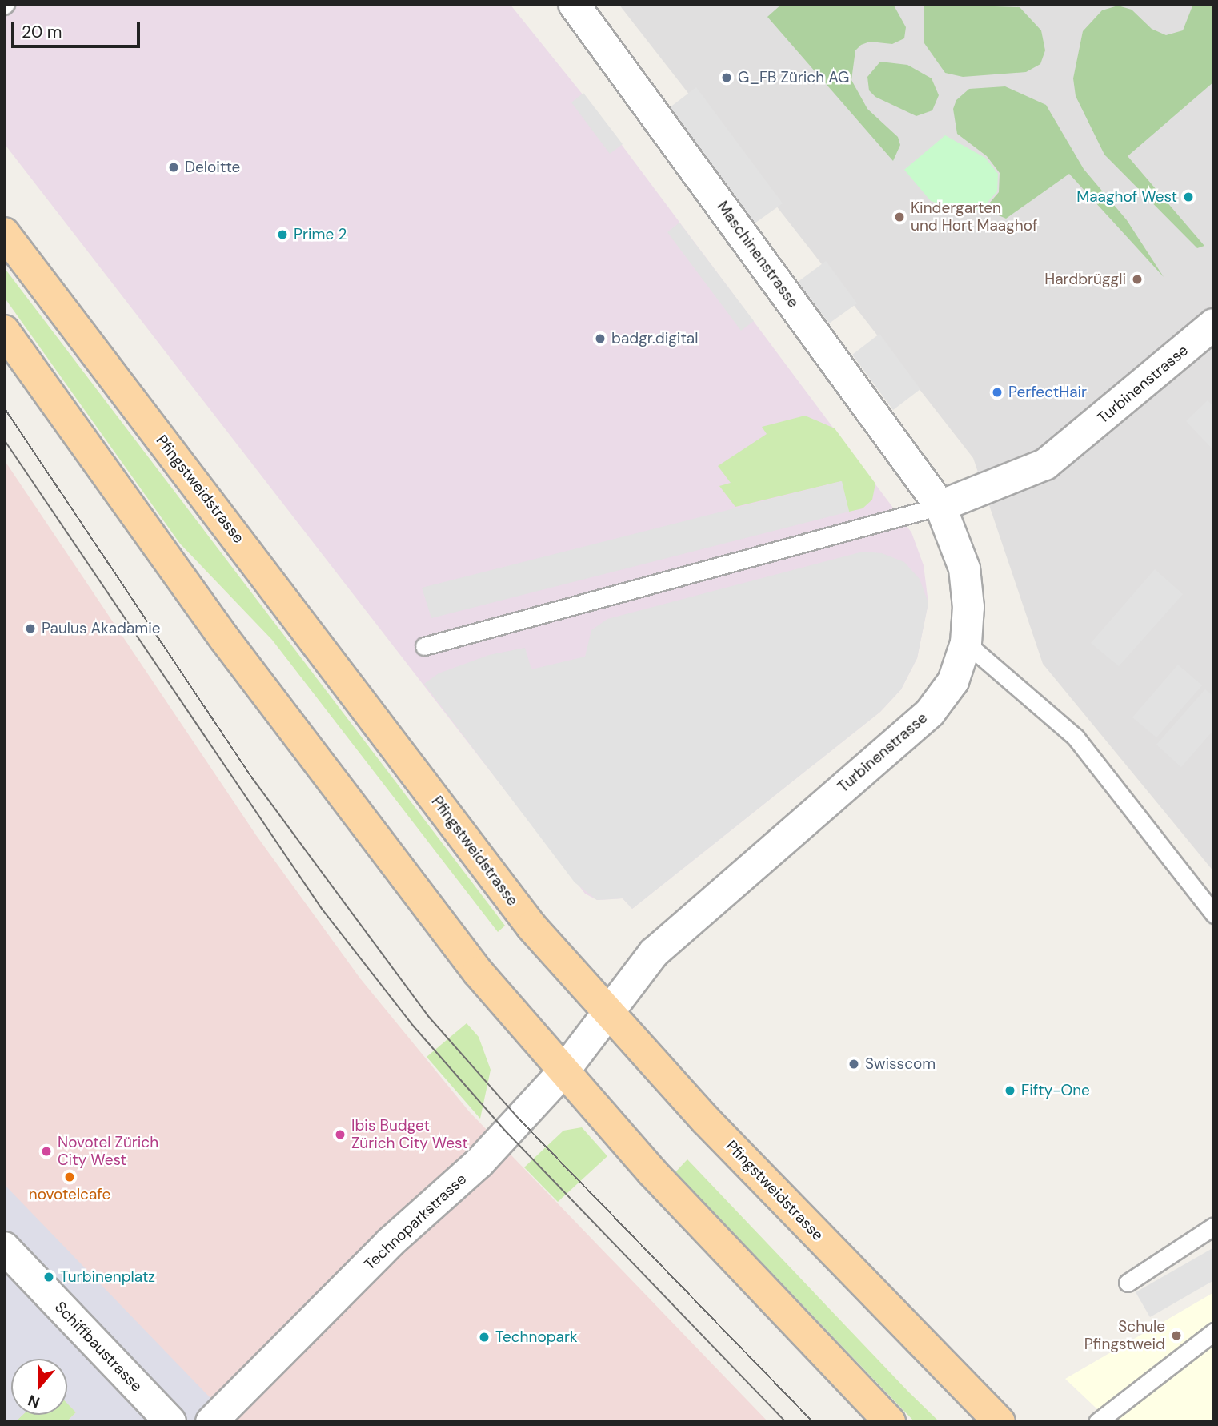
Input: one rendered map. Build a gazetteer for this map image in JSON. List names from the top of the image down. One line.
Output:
{"streets":{"main road":["Pfingstweidstrasse"],"street":["Maschinenstrasse","Turbinenstrasse","Technoparkstrasse","Schiffbaustrasse"]},"crossings":[["Maschinenstrasse","Turbinenstrasse"],["Turbinenstrasse","Pfingstweidstrasse"],["Turbinenstrasse","Technoparkstrasse"],["Pfingstweidstrasse","Technoparkstrasse"]],"places":["G_FB Zürich AG","Deloitte","Maaghof West","Kindergarten und Hort Maaghof","Prime 2","Hardbrüggli","badgr.digital","PerfectHair","Paulus Akadamie","Swisscom","Fifty-One","Ibis Budget Zürich City West","Novotel Zürich City West","novotelcafe","Turbinenplatz","Schule Pfingstweid","Technopark"],"scale_bar":"20 m","north":"bottom"}
